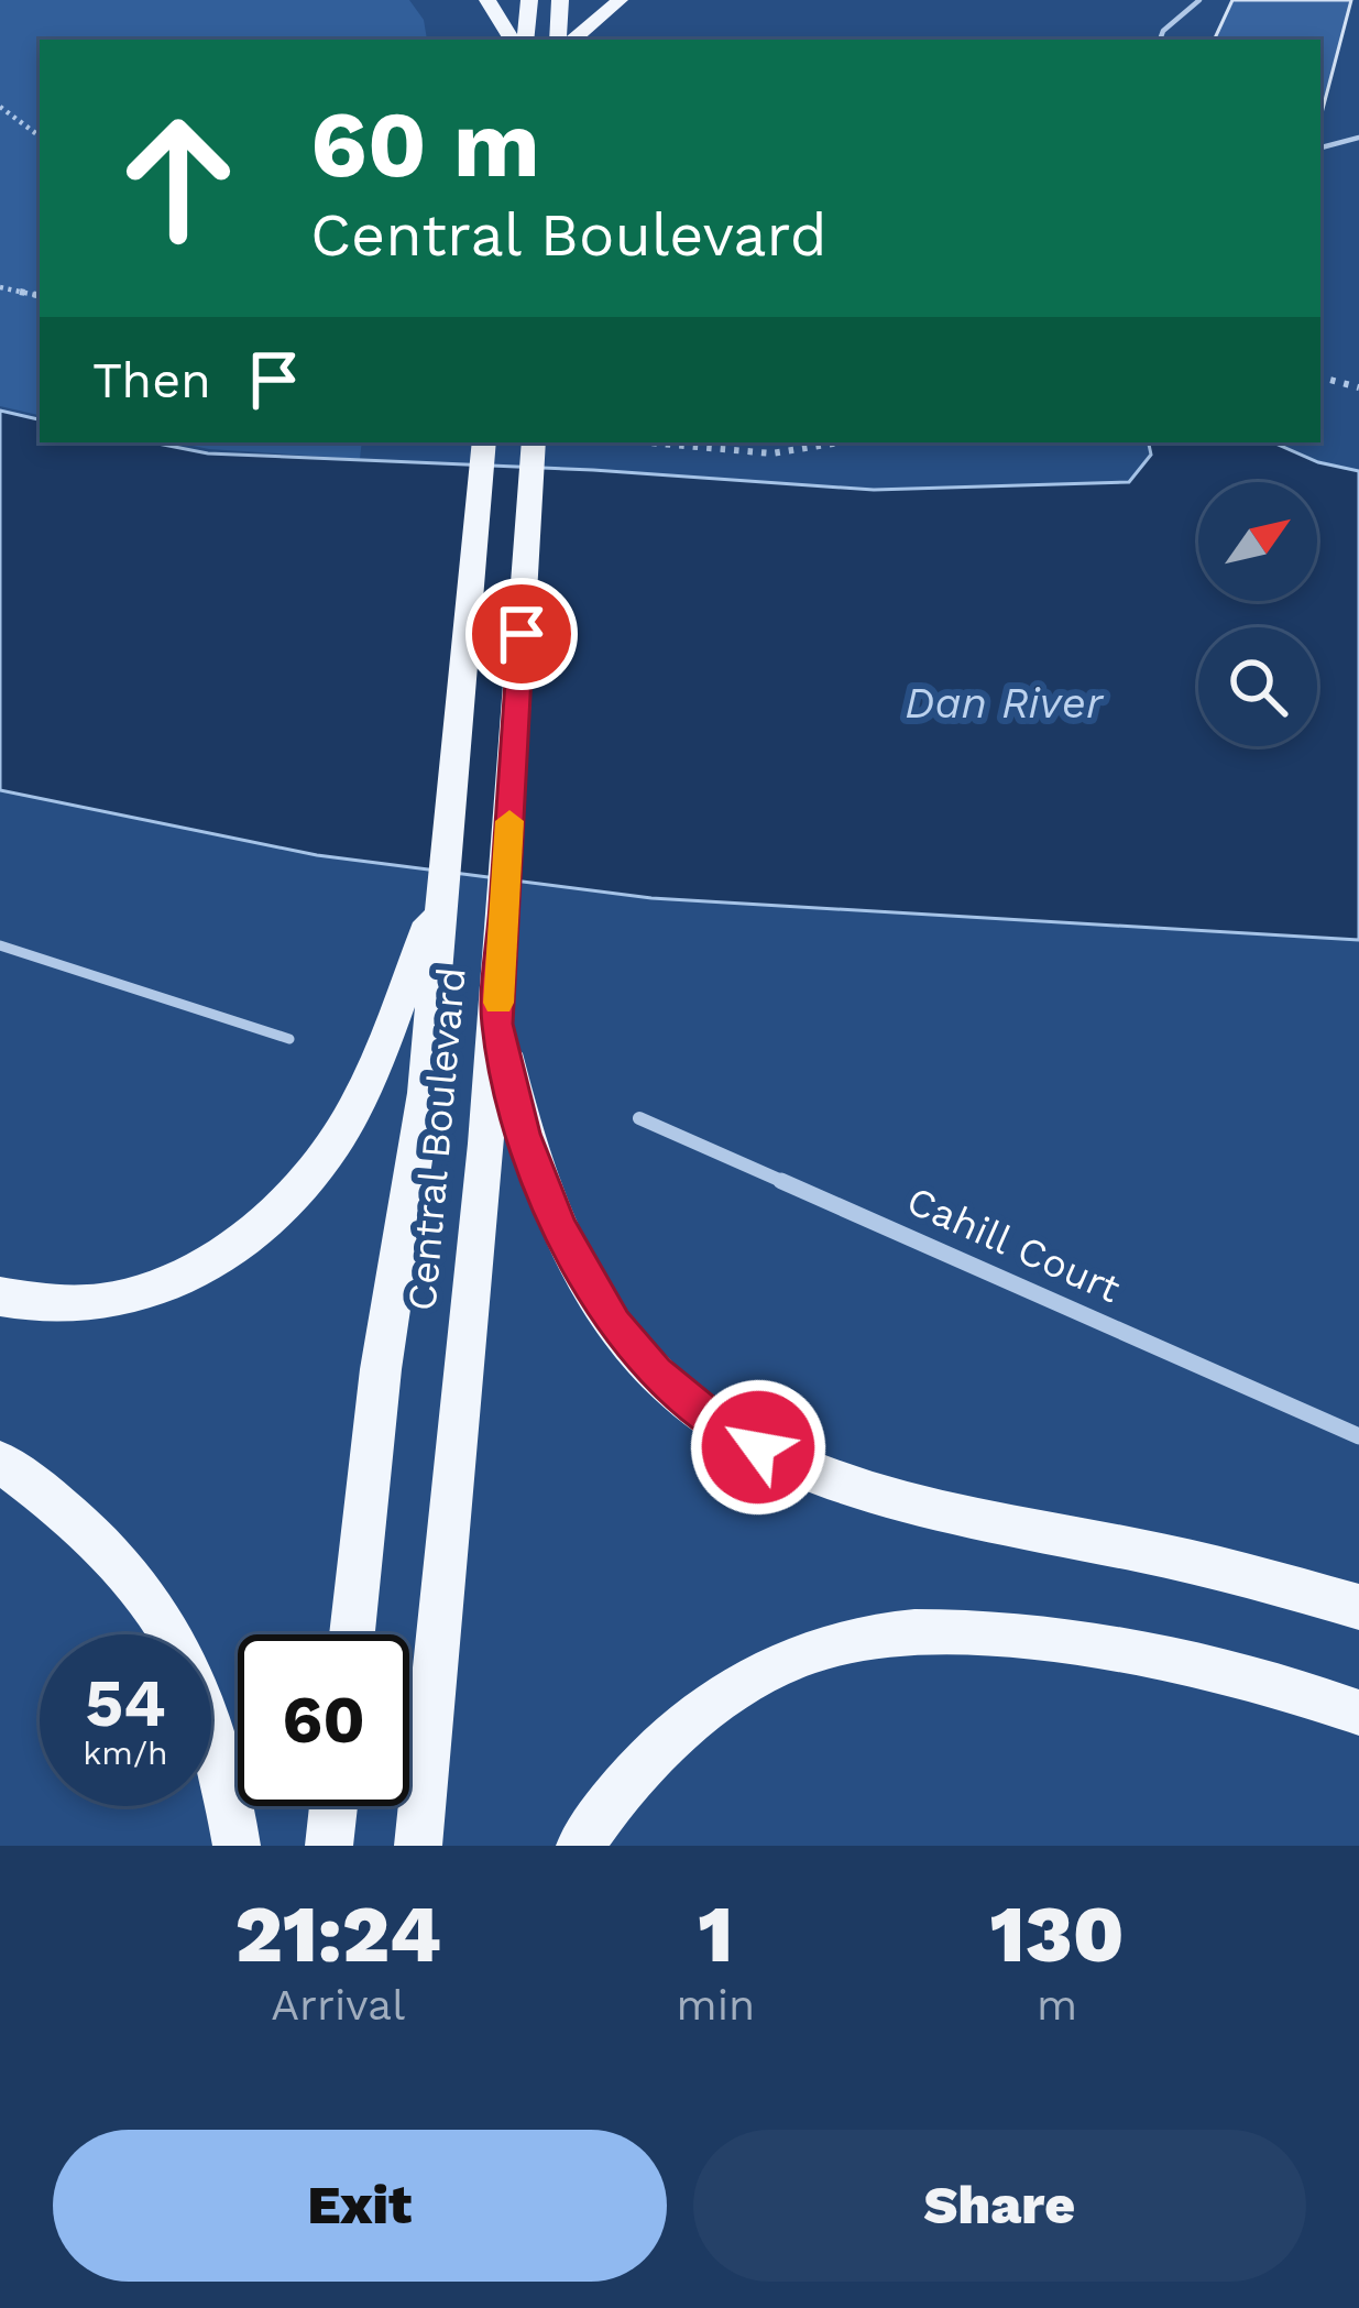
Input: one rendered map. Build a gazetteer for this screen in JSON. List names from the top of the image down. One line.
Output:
{"streets":{"main road":["Central Boulevard"],"street":["Cahill Court"]},"water":["Dan River"],"north":"top right","page":{"turn":["60 m","Central Boulevard"],"then":"Then","speed":"54 km/h","limit":"60","eta":["21:24","Arrival","1","min","130","m"],"buttons":["Exit","Share"]}}
